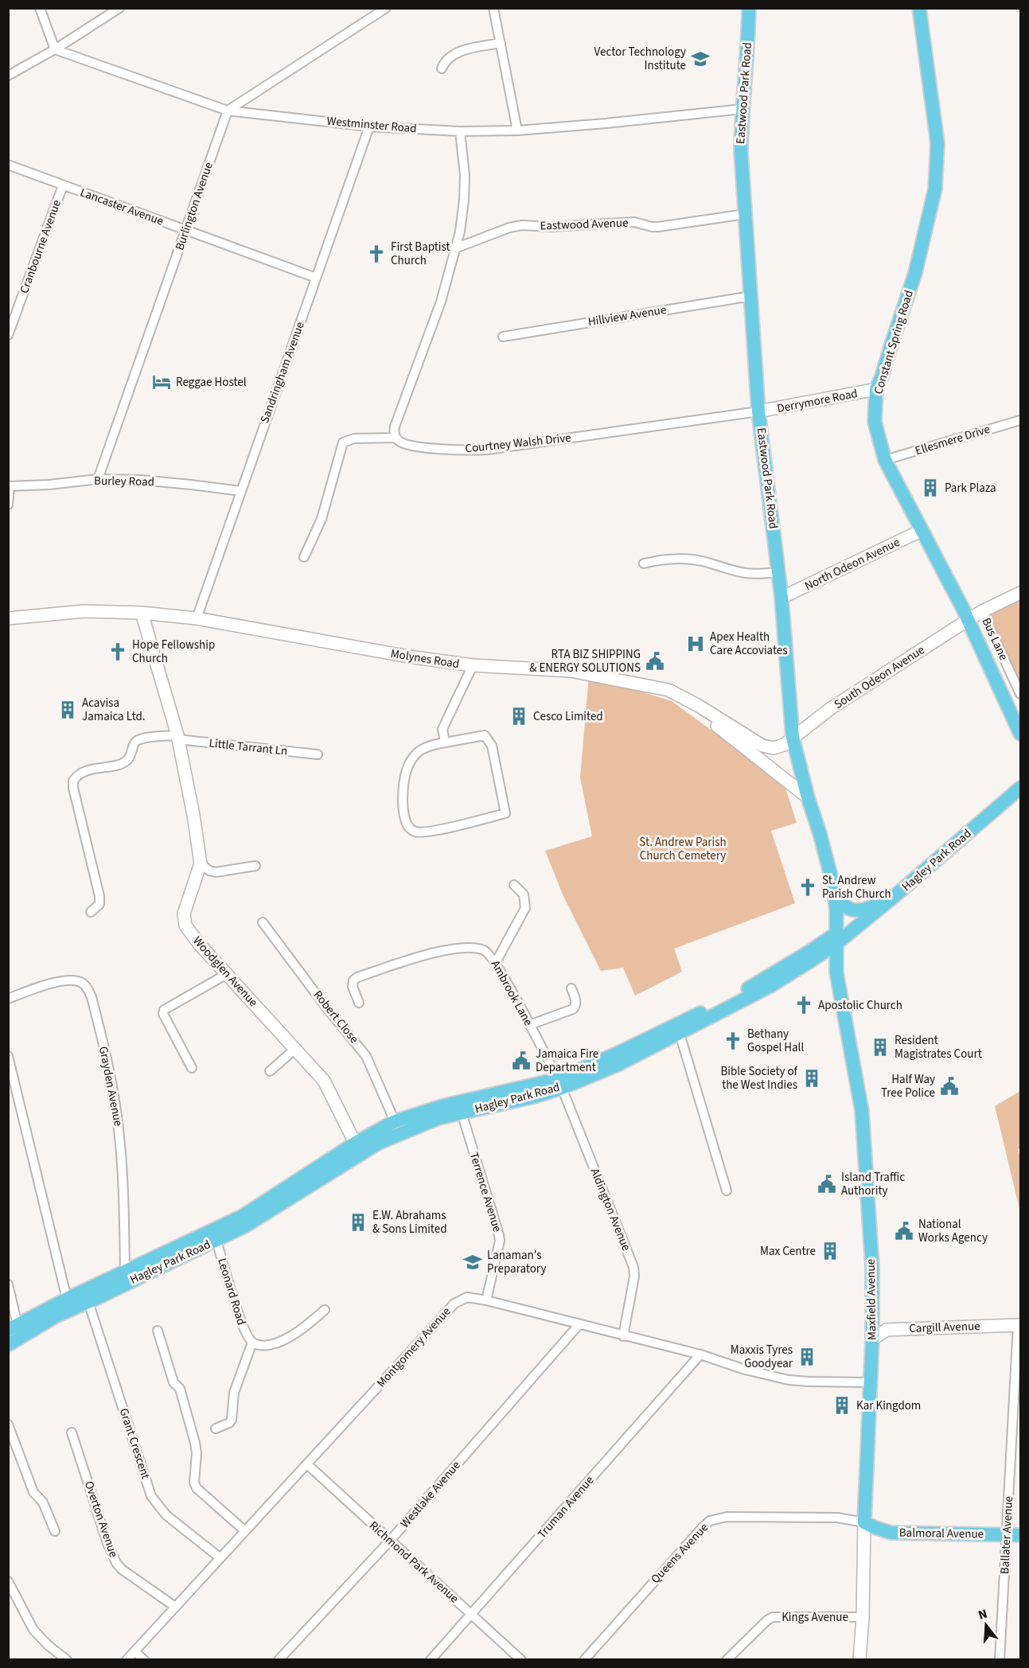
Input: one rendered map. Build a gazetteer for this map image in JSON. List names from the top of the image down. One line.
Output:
{"streets":{"main road":["Eastwood Park Road","Constant Spring Road","Derrymore Road","North Odeon Avenue","Molynes Road","South Odeon Avenue","Hagley Park Road","Woodglen Avenue","Maxfield Avenue","Cargill Avenue","Balmoral Avenue"],"street":["Westminster Road","Burlington Avenue","Lancaster Avenue","Eastwood Avenue","Cranbourne Avenue","Hillview Avenue","Sandringham Avenue","Ellesmere Drive","Courtney Walsh Drive","Burley Road","Bus Lane","Little Tarrant Ln","Ambrook Lane","Robert Close","Grayden Avenue","Terrence Avenue","Aldington Avenue","Leonard Road","Montgomery Avenue","Grant Crescent","Westlake Avenue","Truman Avenue","Overton Avenue","Ballater Avenue","Queens Avenue","Richmond Park Avenue","Kings Avenue"]},"crossings":[["Eastwood Park Road","Westminster Road"],["Eastwood Park Road","Eastwood Avenue"],["Eastwood Park Road","Hillview Avenue"],["Eastwood Park Road","Derrymore Road"],["Eastwood Park Road","Courtney Walsh Drive"],["Eastwood Park Road","North Odeon Avenue"],["Eastwood Park Road","Molynes Road"],["Eastwood Park Road","South Odeon Avenue"],["Eastwood Park Road","Hagley Park Road"],["Eastwood Park Road","Maxfield Avenue"],["Westminster Road","Burlington Avenue"],["Westminster Road","Sandringham Avenue"],["Burlington Avenue","Lancaster Avenue"],["Burlington Avenue","Burley Road"],["Lancaster Avenue","Cranbourne Avenue"],["Lancaster Avenue","Sandringham Avenue"],["Constant Spring Road","Derrymore Road"],["Constant Spring Road","Ellesmere Drive"],["Constant Spring Road","North Odeon Avenue"],["Constant Spring Road","South Odeon Avenue"],["Sandringham Avenue","Burley Road"],["Sandringham Avenue","Molynes Road"],["Derrymore Road","Courtney Walsh Drive"],["Bus Lane","South Odeon Avenue"],["Molynes Road","South Odeon Avenue"],["Molynes Road","Woodglen Avenue"],["Little Tarrant Ln","Woodglen Avenue"],["Hagley Park Road","Woodglen Avenue"],["Hagley Park Road","Ambrook Lane"],["Hagley Park Road","Robert Close"],["Hagley Park Road","Grayden Avenue"],["Hagley Park Road","Terrence Avenue"],["Hagley Park Road","Aldington Avenue"],["Hagley Park Road","Leonard Road"],["Hagley Park Road","Maxfield Avenue"],["Hagley Park Road","Grant Crescent"],["Ambrook Lane","Aldington Avenue"],["Terrence Avenue","Montgomery Avenue"],["Aldington Avenue","Montgomery Avenue"],["Maxfield Avenue","Cargill Avenue"],["Maxfield Avenue","Balmoral Avenue"],["Maxfield Avenue","Queens Avenue"],["Maxfield Avenue","Kings Avenue"],["Cargill Avenue","Ballater Avenue"],["Montgomery Avenue","Grant Crescent"],["Montgomery Avenue","Westlake Avenue"],["Montgomery Avenue","Truman Avenue"],["Montgomery Avenue","Overton Avenue"],["Montgomery Avenue","Richmond Park Avenue"],["Westlake Avenue","Richmond Park Avenue"],["Truman Avenue","Richmond Park Avenue"],["Balmoral Avenue","Ballater Avenue"],["Balmoral Avenue","Queens Avenue"]],"parks":["St. Andrew Parish Church Cemetery"],"places":{"school or university":["Vector Technology Institute","Lanaman's Preparatory"],"church":["First Baptist Church","Hope Fellowship Church","St. Andrew Parish Church","Apostolic Church","Bethany Gospel Hall"],"hotel":["Reggae Hostel"],"building":["Park Plaza","Acavisa Jamaica Ltd.","Cesco Limited","Resident Magistrates Court","Bible Society of the West Indies","E.W. Abrahams & Sons Limited","Max Centre","Maxxis Tyres Goodyear","Kar Kingdom"],"hospital":["Apex Health Care Accoviates"],"public building":["RTA BIZ SHIPPING & ENERGY SOLUTIONS","Jamaica Fire Department","Half Way Tree Police","Island Traffic Authority","National Works Agency"]},"north":"top"}
